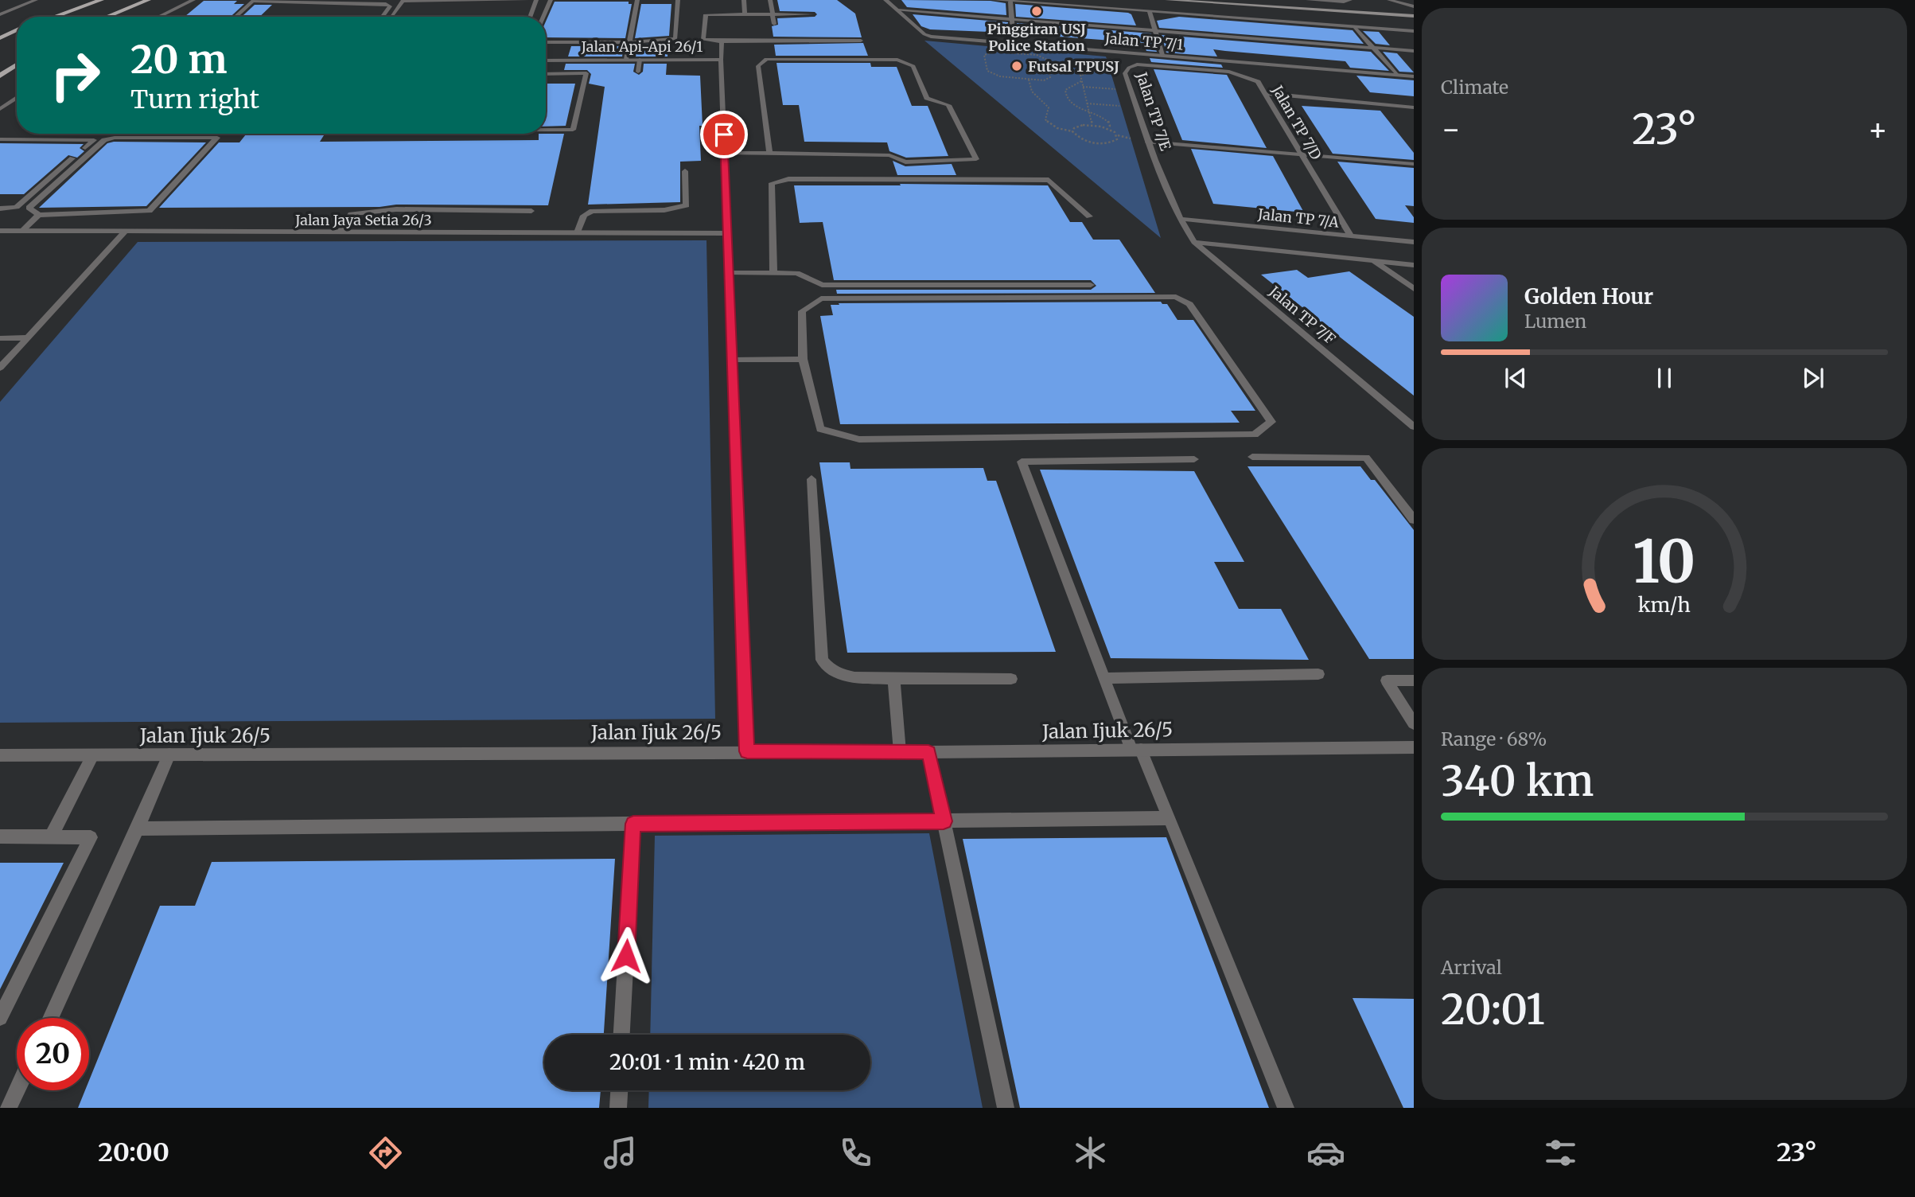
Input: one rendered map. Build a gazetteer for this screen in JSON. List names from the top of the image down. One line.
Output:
{"streets":{"street":["Jalan TP 7/1","Jalan Api-Api 26/1","Jalan TP 7/E","Jalan TP 7/D","Jalan TP 7/A","Jalan Jaya Setia 26/3","Jalan TP 7/F","Jalan Ijuk 26/5"]},"crossings":[["Jalan Api-Api 26/1","Jalan Jaya Setia 26/3"],["Jalan Api-Api 26/1","Jalan Ijuk 26/5"],["Jalan TP 7/E","Jalan TP 7/D"],["Jalan TP 7/E","Jalan TP 7/A"],["Jalan TP 7/E","Jalan TP 7/F"],["Jalan TP 7/D","Jalan TP 7/A"],["Jalan TP 7/A","Jalan TP 7/F"]],"places":["Pinggiran USJ Police Station","Futsal TPUSJ"],"page":{"tile":["Climate",["Range · 68%","340 km"],["Arrival","20:01"]],"turn":["20 m","Turn right"],"heat":["−","23°","+"],"song":["Golden Hour","Lumen"],"limit":"20","trip":"20:01 · 1 min · 420 m","tabs":["20:00","23°"],"gauge":["10","km/h"]}}
